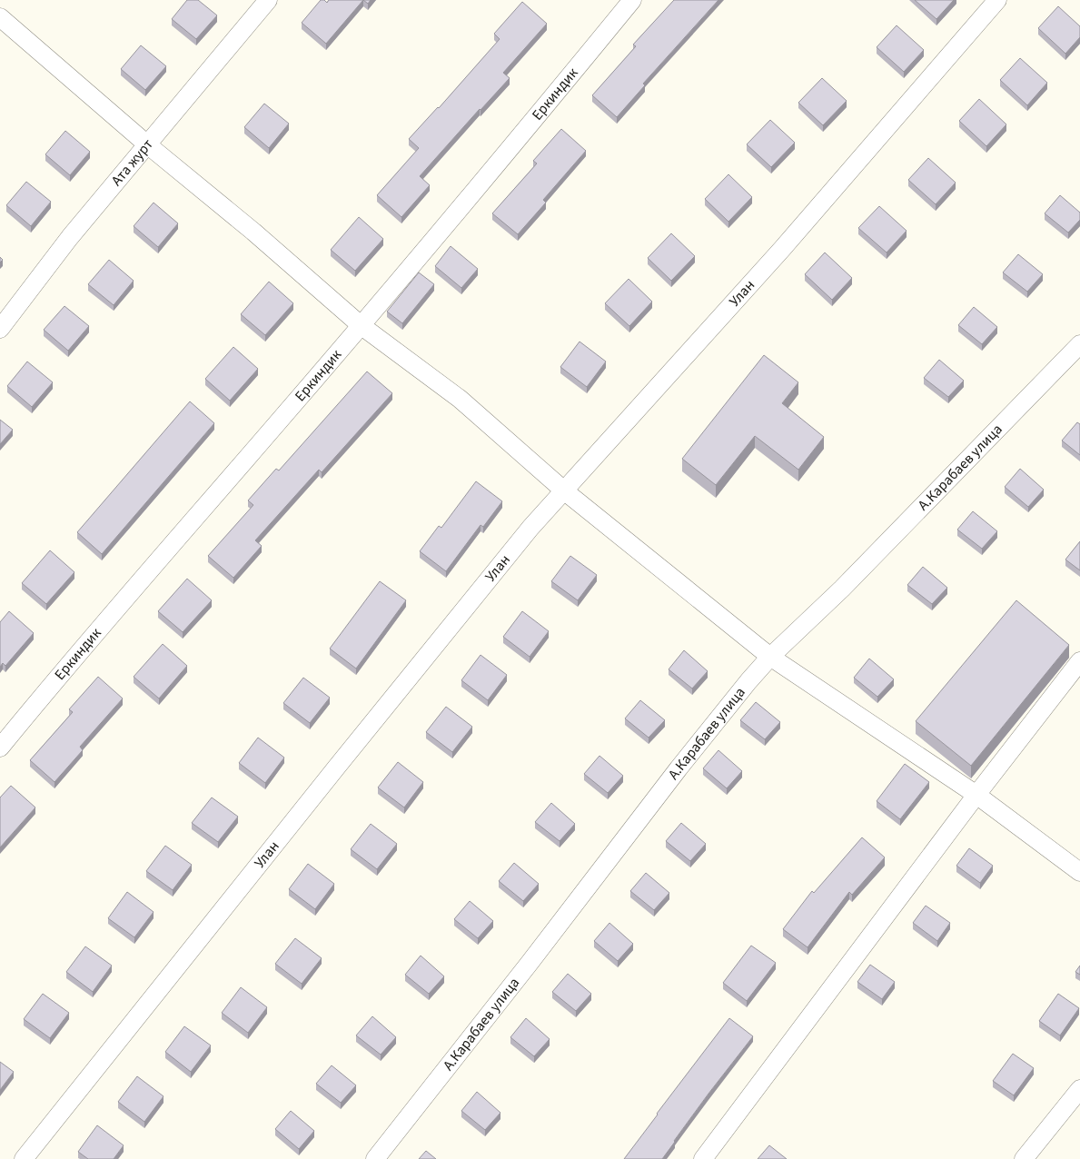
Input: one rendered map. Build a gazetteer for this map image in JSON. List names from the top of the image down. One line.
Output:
{"streets":{"street":["Еркиндик","Ата журт","Улан","А.Карабаев улица"]}}
